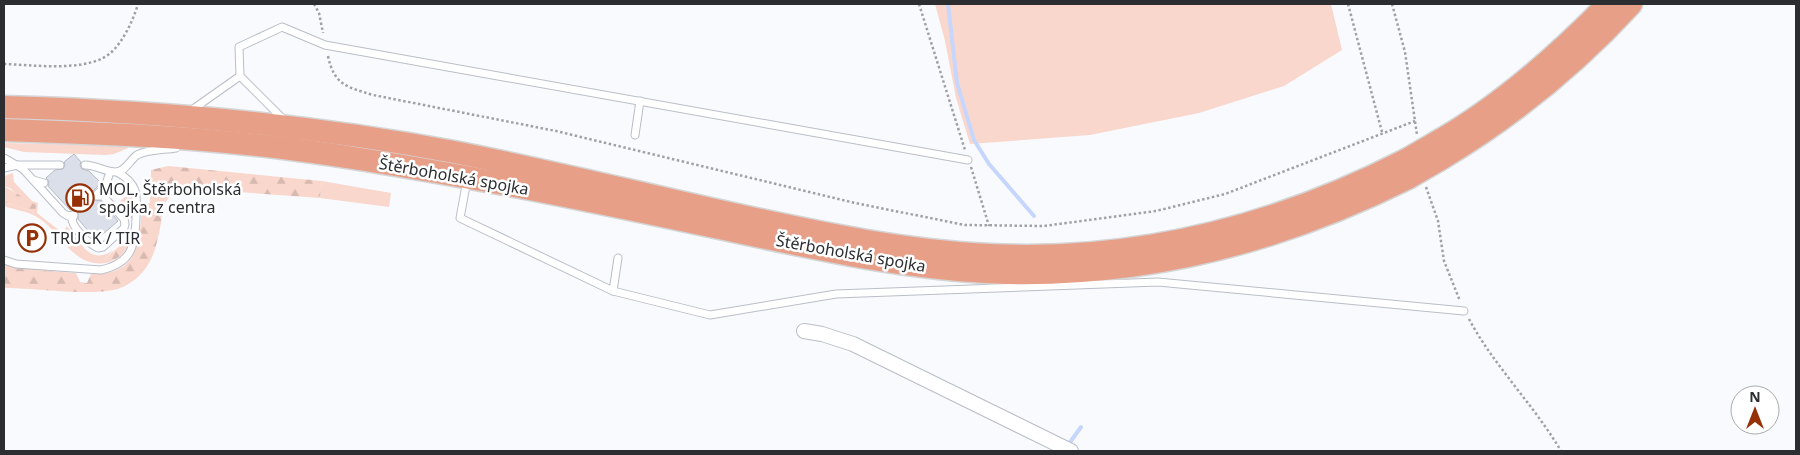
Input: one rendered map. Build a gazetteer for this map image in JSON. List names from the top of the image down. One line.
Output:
{"streets":{"highway":["Štěrboholská spojka"]},"places":{"fuel station":["MOL, Štěrboholská spojka, z centra"],"parking":["TRUCK / TIR"]},"north":"top"}
